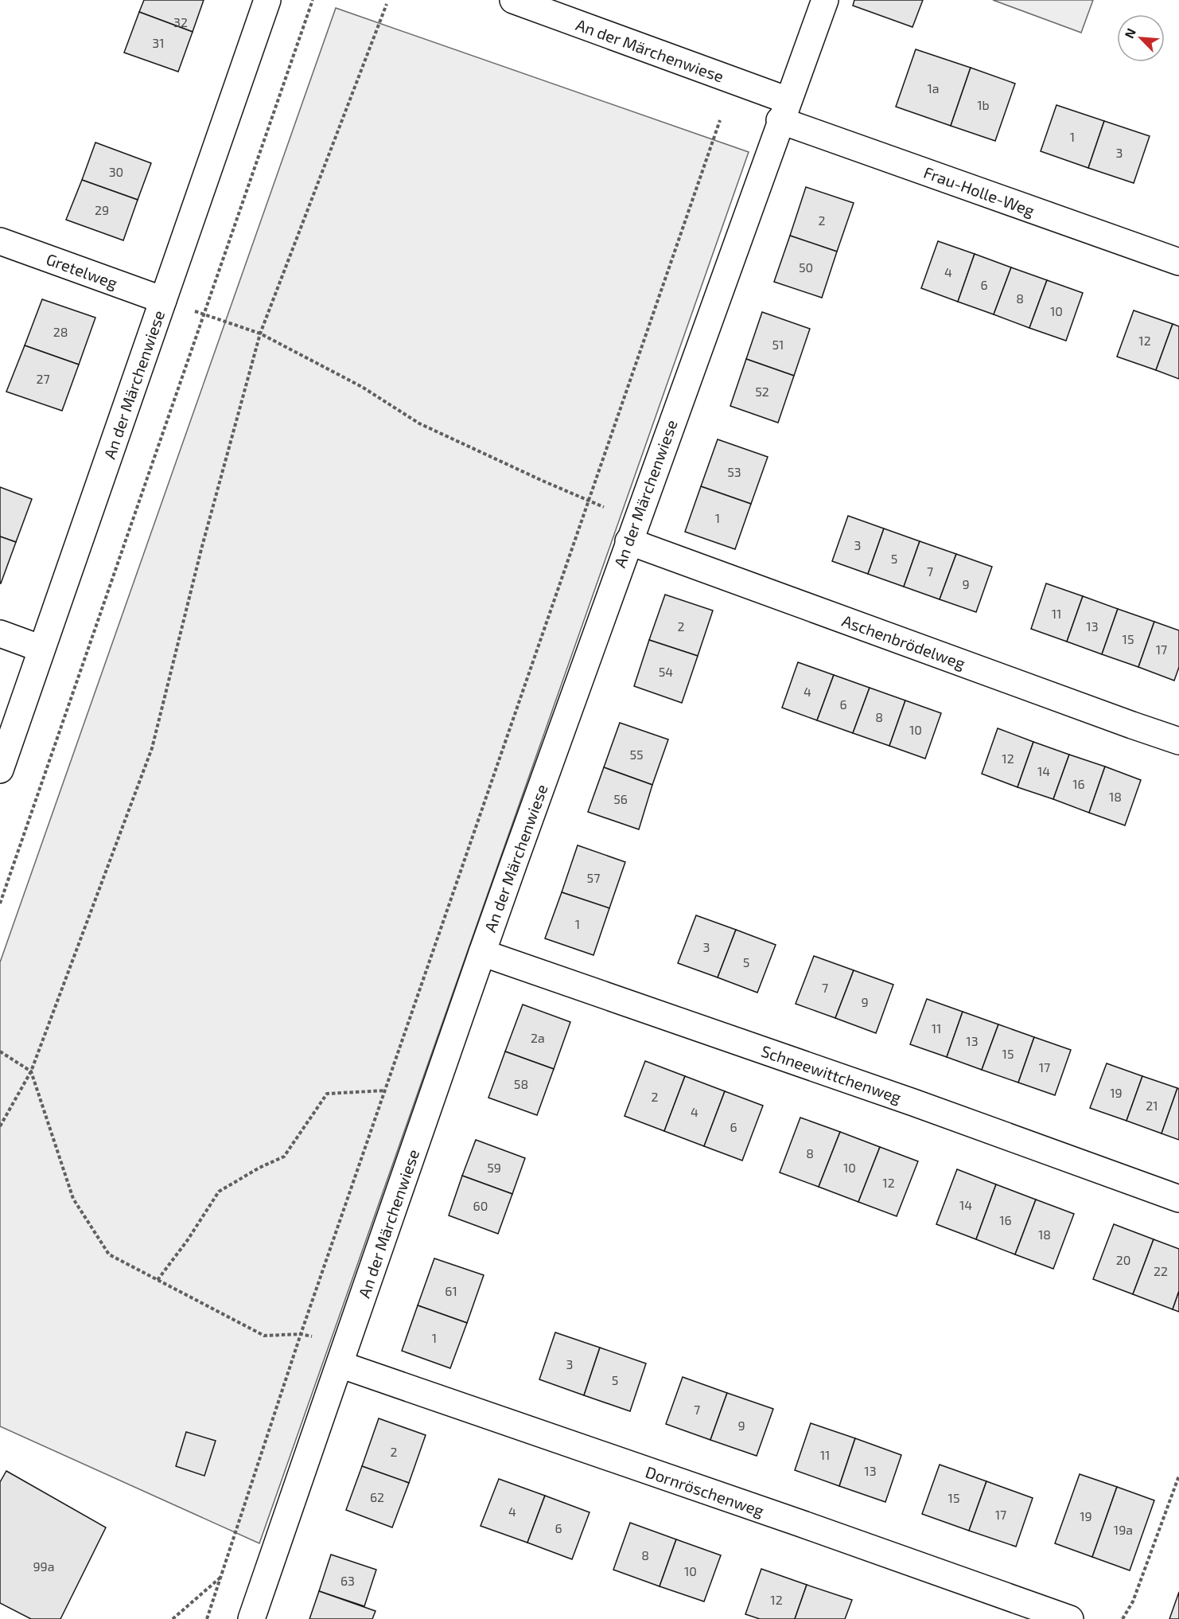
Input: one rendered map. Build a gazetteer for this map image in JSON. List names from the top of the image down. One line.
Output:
{"streets":{"street":["An der Märchenwiese","Frau-Holle-Weg","Gretelweg","Aschenbrödelweg","Schneewittchenweg","Dornröschenweg"]},"crossings":[["An der Märchenwiese","Frau-Holle-Weg"],["An der Märchenwiese","Gretelweg"],["An der Märchenwiese","Aschenbrödelweg"],["An der Märchenwiese","Schneewittchenweg"],["An der Märchenwiese","Dornröschenweg"]],"house_numbers":["32","31","1a","1b","1","3","30","29","2","50","4","6","8","10","28","12","51","27","52","53","1","3","5","7","9","11","2","13","15","17","54","4","6","8","10","55","12","14","16","18","56","57","1","3","5","7","9","11","2a","13","15","17","58","19","2","21","4","6","8","59","10","12","14","60","16","18","20","22","61","1","3","5","7","9","2","11","13","62","15","4","17","19","6","19a","8","99a","10","63","12"],"north":"top left"}
